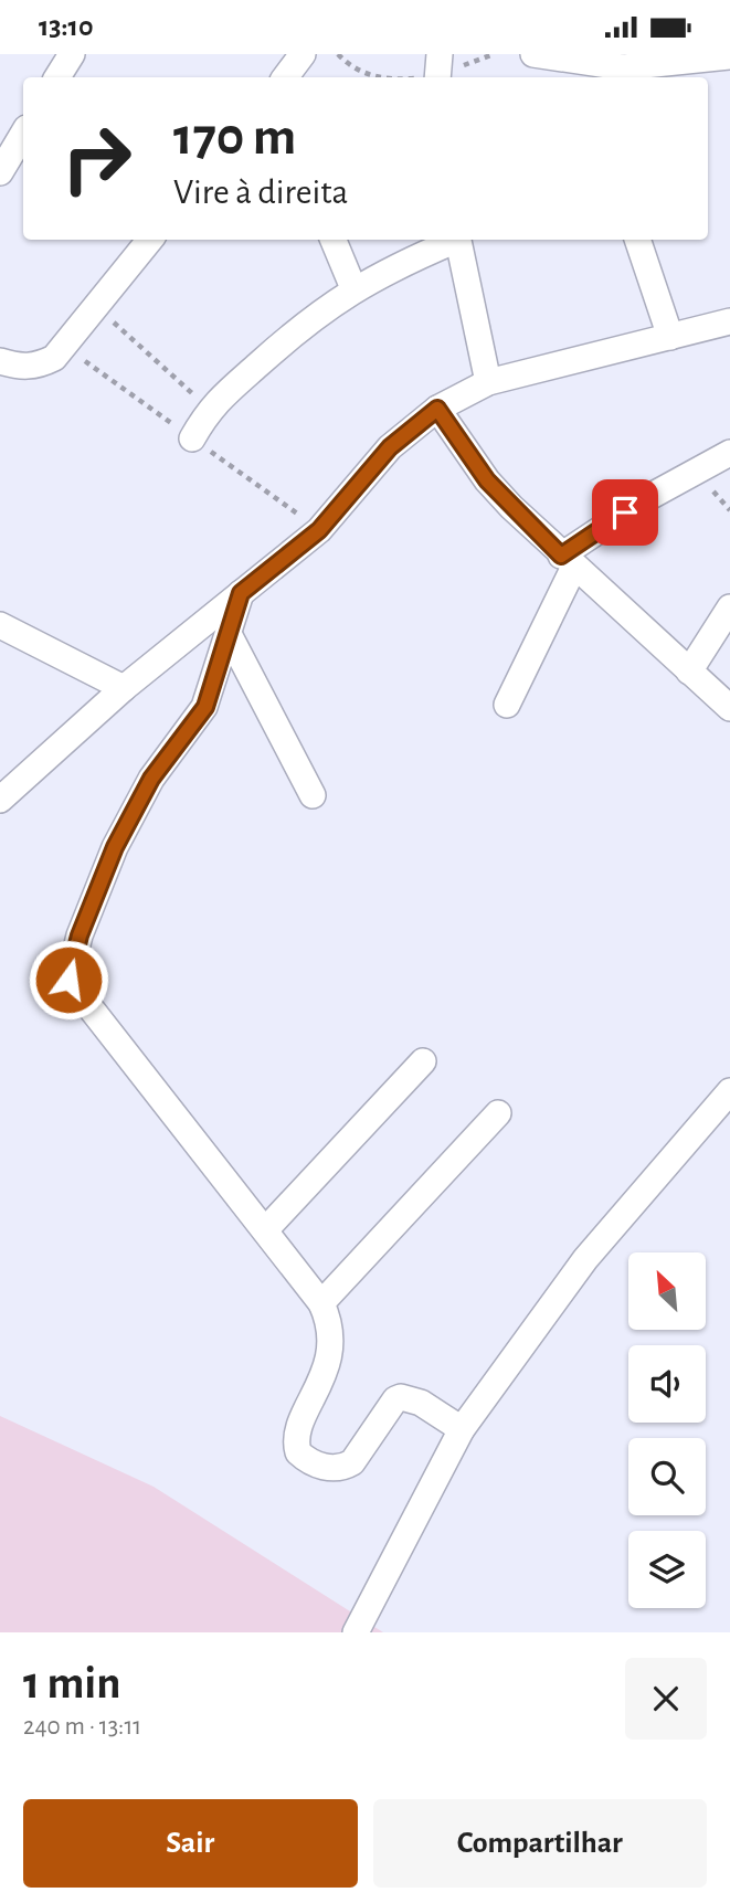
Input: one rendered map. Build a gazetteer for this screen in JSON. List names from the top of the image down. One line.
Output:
{"north":"top left","page":{"status":"13:10","turn":["170 m","Vire à direita"],"heading":["1 min","240 m · 13:11"],"buttons":["Sair","Compartilhar"]}}
